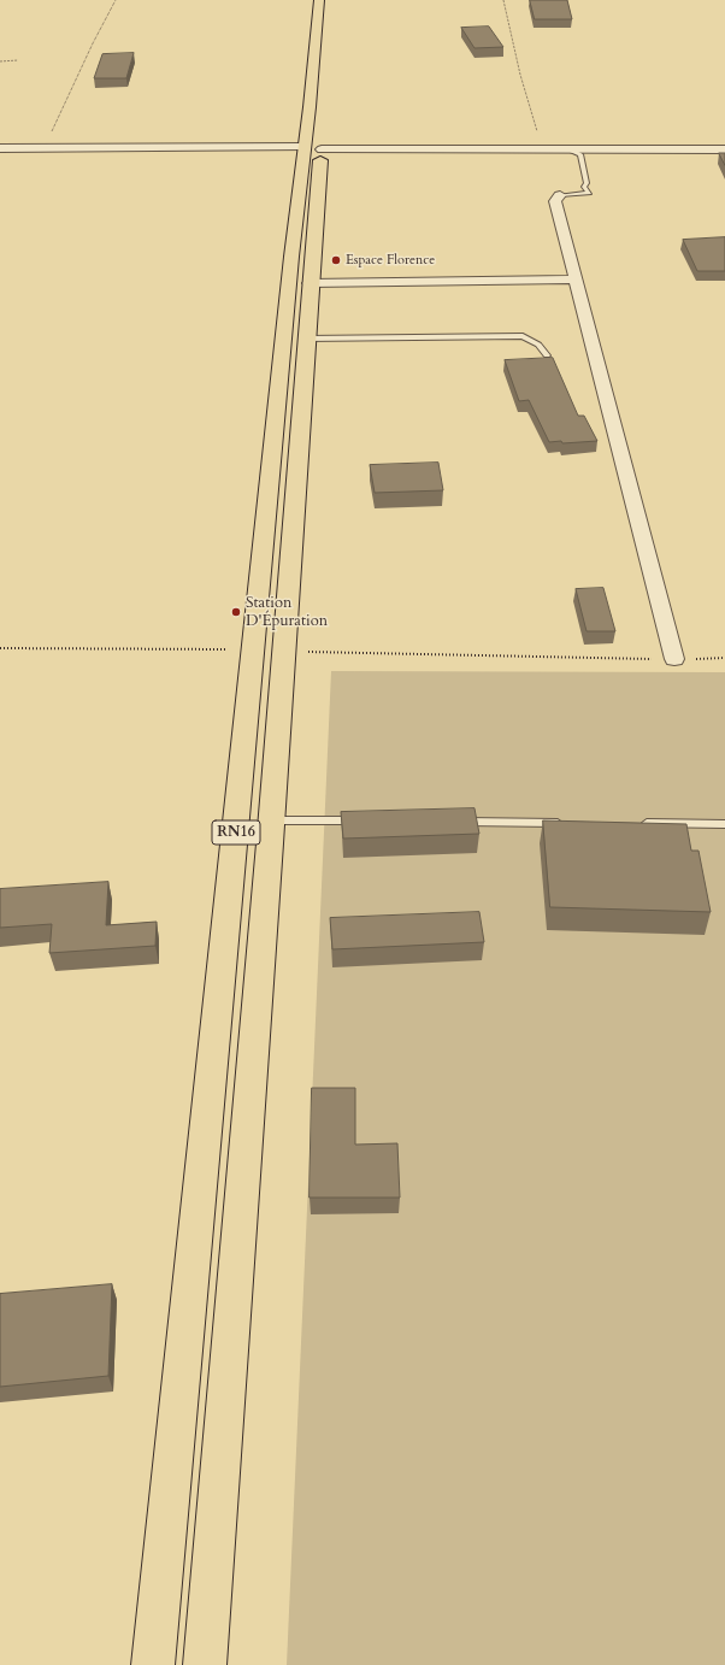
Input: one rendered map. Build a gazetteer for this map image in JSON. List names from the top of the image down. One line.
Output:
{"streets":{"highway":["RN16"]},"places":["Espace Florence","Station D'Épuration"]}
